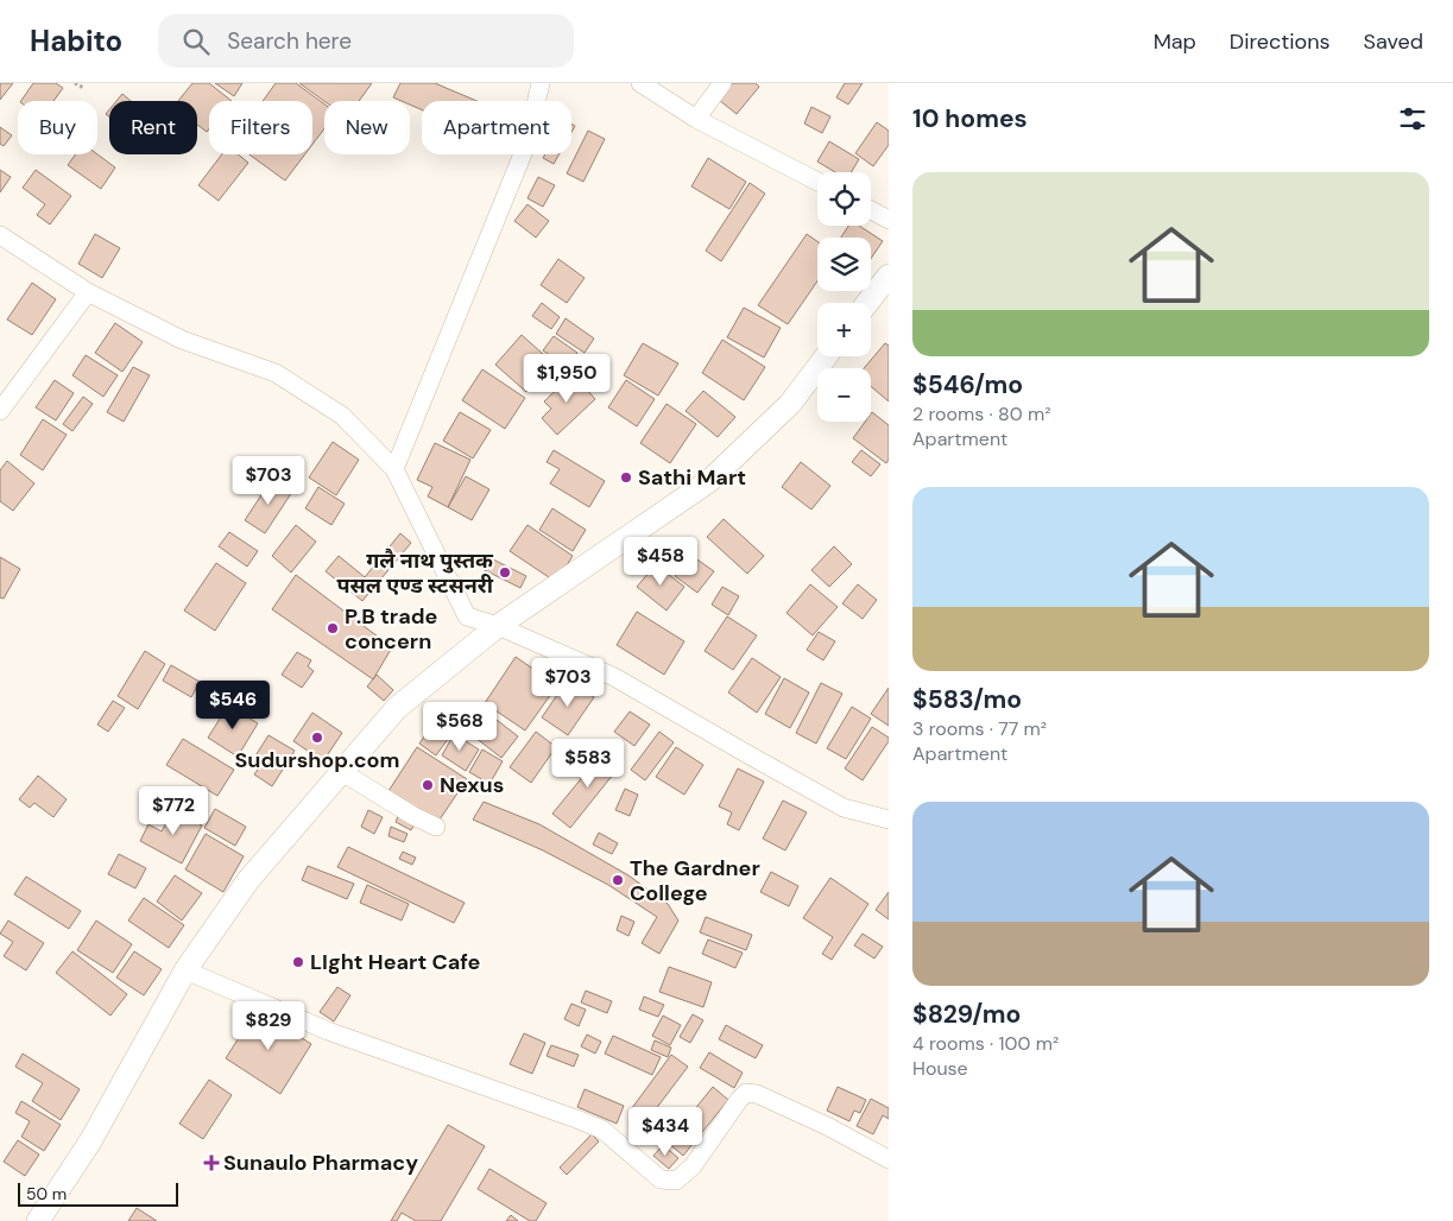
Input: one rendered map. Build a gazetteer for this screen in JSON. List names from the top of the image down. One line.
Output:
{"places":{"other":["Sathi Mart","गलै नाथ पुस्तक पसल एण्ड स्टसनरी","P.B trade concern","Sudurshop.com","Nexus","The Gardner College","LIght Heart Cafe"],"health":["Sunaulo Pharmacy"]},"scale_bar":"50 m","page":{"header":"Habito","search":"Search here","nav":["Map","Directions","Saved"],"heading":"10 homes","chip":["Buy","Rent","Filters","New","Apartment"],"list":[{"name":"$546/mo","note":"2 rooms · 80 m² · Apartment"},{"name":"$583/mo","note":"3 rooms · 77 m² · Apartment"},{"name":"$829/mo","note":"4 rooms · 100 m² · House"}],"map_buttons":["+","−"],"price":["$1,950","$703","$458","$703","$546","$568","$583","$772","$829","$434"],"scale":"50 m"}}
